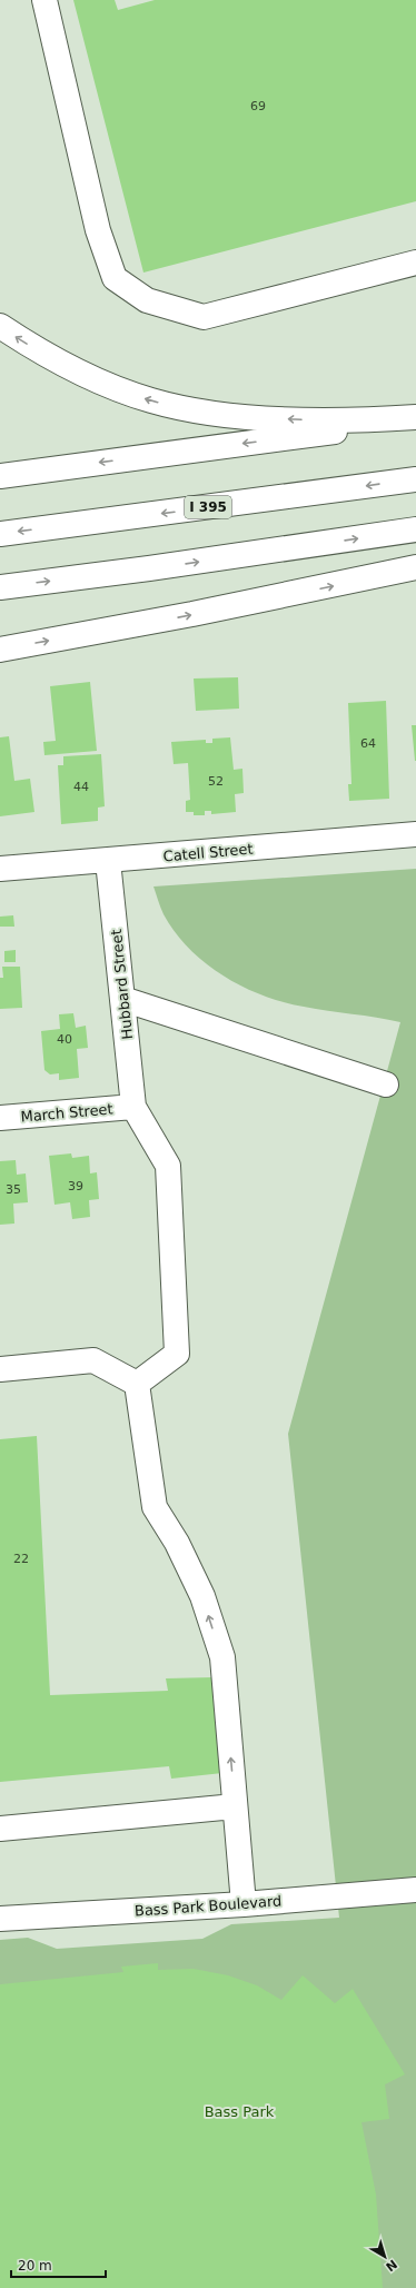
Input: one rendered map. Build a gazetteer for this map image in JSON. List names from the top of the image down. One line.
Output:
{"streets":{"main road":["I 395","Catell Street","Hubbard Street","March Street","Bass Park Boulevard"]},"crossings":[["Catell Street","Hubbard Street"],["Hubbard Street","March Street"]],"parks":["Bass Park"],"house_numbers":["69","64","52","44","40","39","35","22"],"scale_bar":"20 m","north":"bottom right"}
